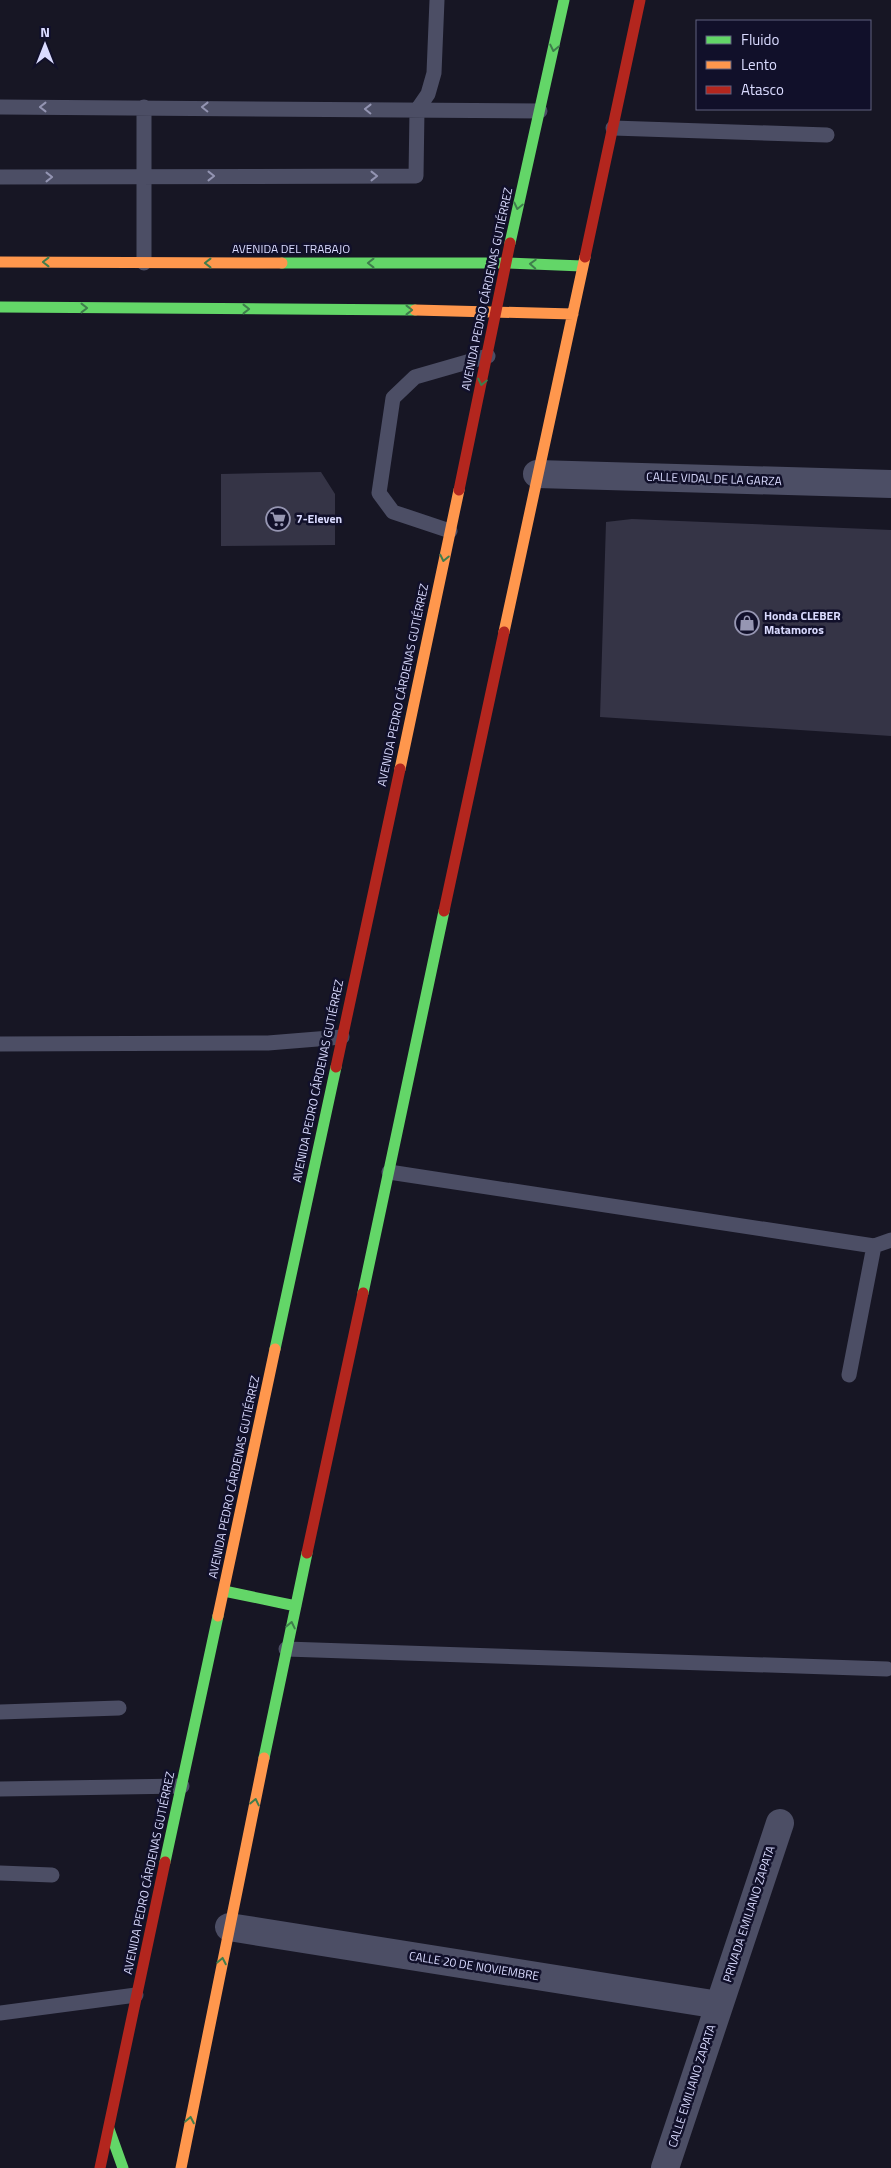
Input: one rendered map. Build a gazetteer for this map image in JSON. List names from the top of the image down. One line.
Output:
{"streets":{"main road":["AVENIDA DEL TRABAJO","AVENIDA PEDRO CÁRDENAS GUTIÉRREZ"],"street":["CALLE VIDAL DE LA GARZA","PRIVADA EMILIANO ZAPATA","CALLE 20 DE NOVIEMBRE","CALLE EMILIANO ZAPATA"]},"crossings":[["AVENIDA DEL TRABAJO","AVENIDA PEDRO CÁRDENAS GUTIÉRREZ"],["PRIVADA EMILIANO ZAPATA","CALLE 20 DE NOVIEMBRE"],["PRIVADA EMILIANO ZAPATA","CALLE EMILIANO ZAPATA"],["CALLE 20 DE NOVIEMBRE","CALLE EMILIANO ZAPATA"]],"places":{"supermarket":["7-Eleven"],"shop":["Honda CLEBER Matamoros"]},"legend":["Fluido","Lento","Atasco"],"north":"top"}
